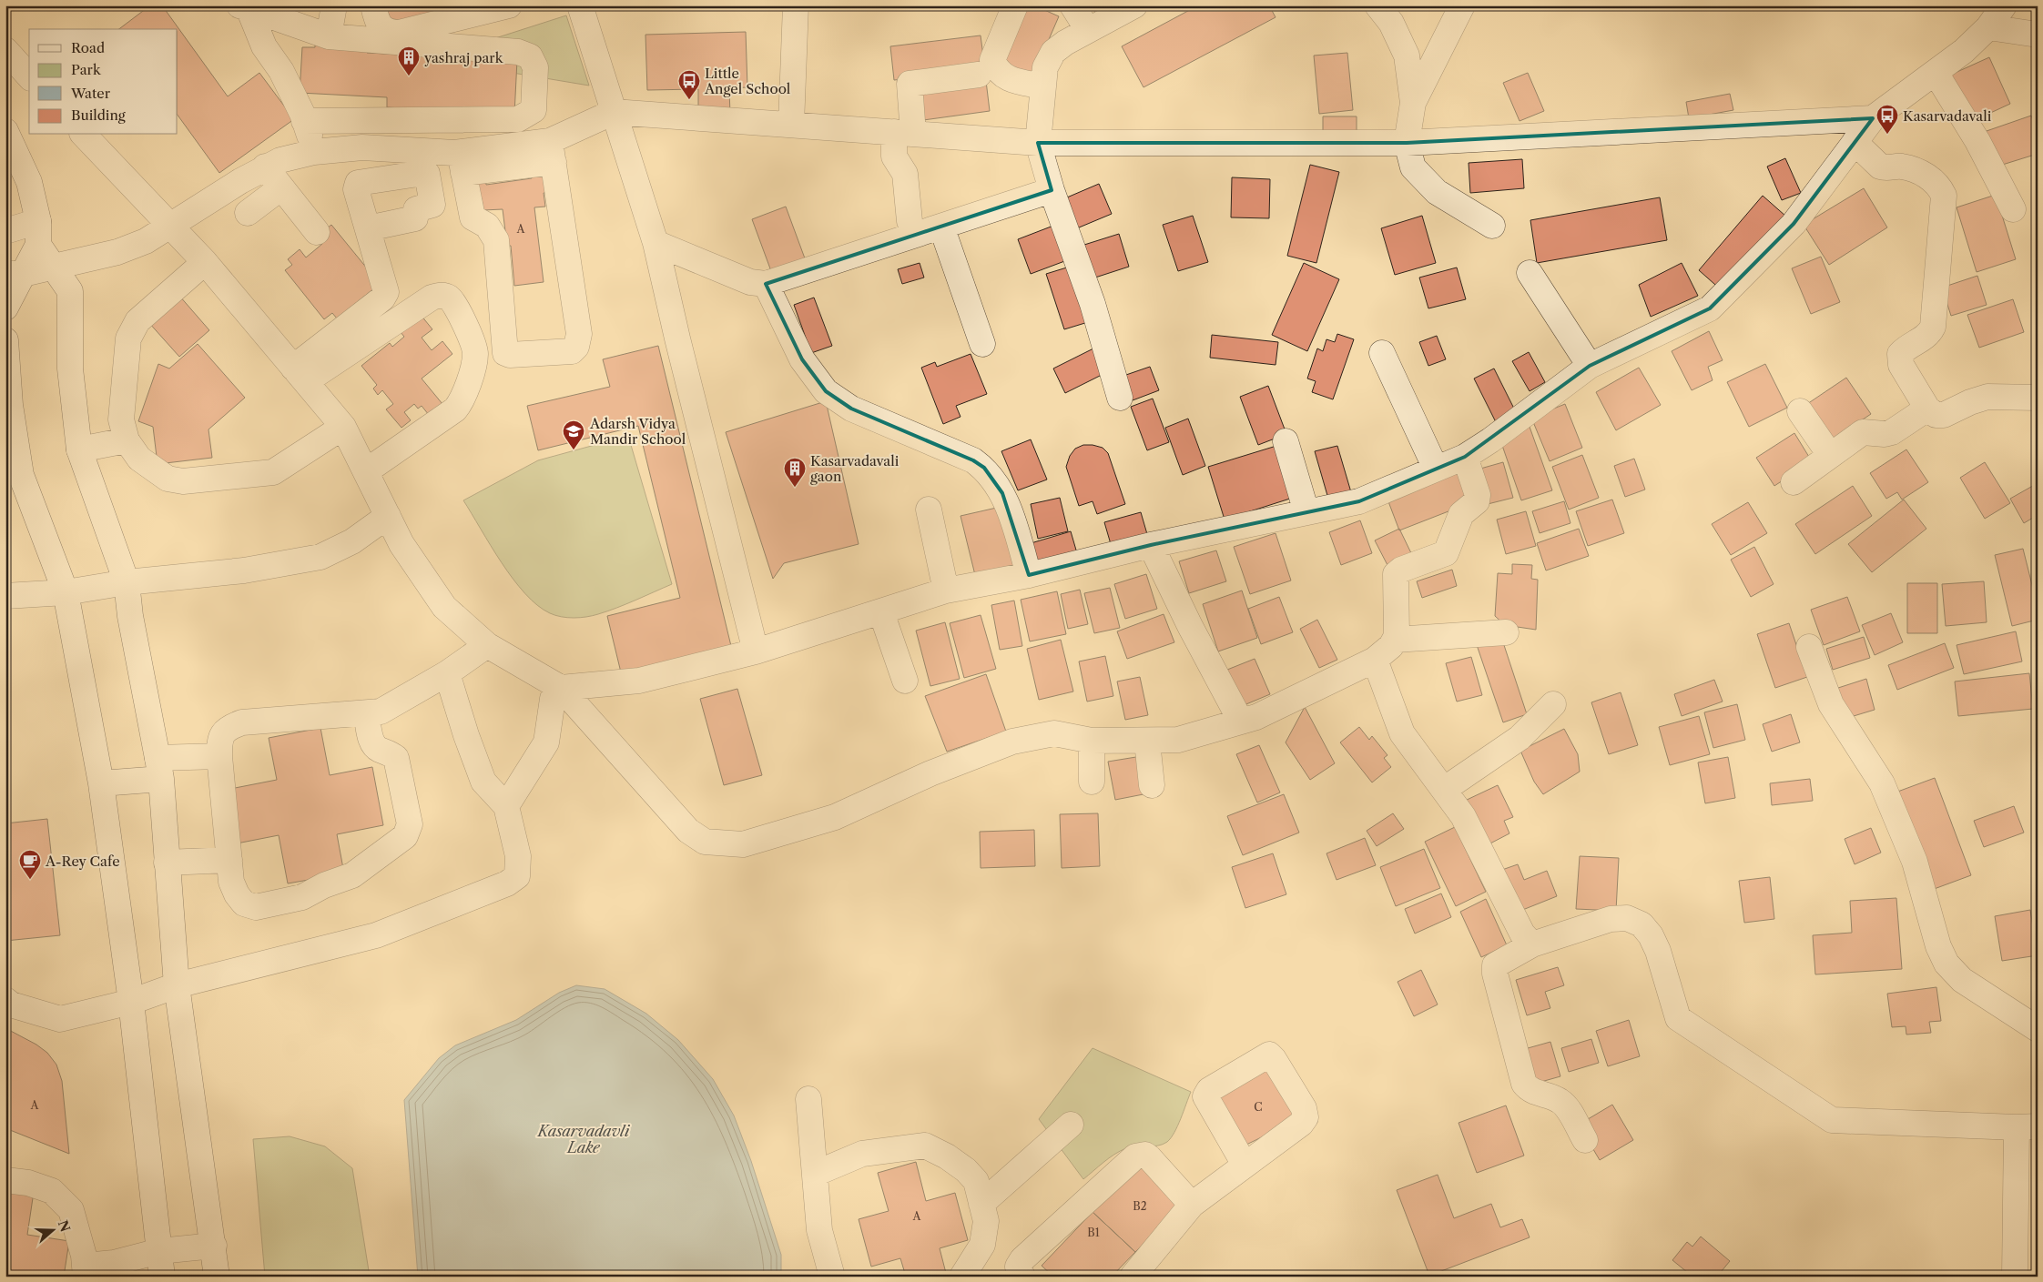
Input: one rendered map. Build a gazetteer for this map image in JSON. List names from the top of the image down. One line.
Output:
{"water":["Kasarvadavli Lake"],"places":{"building":["yashraj park","Kasarvadavali gaon"],"bus stop":["Little Angel School","Kasarvadavali"],"school or university":["Adarsh Vidya Mandir School"],"cafe":["A-Rey Cafe"]},"house_numbers":["A","A","C","B2","A","B1"],"legend":["Road","Park","Water","Building"],"north":"right"}
